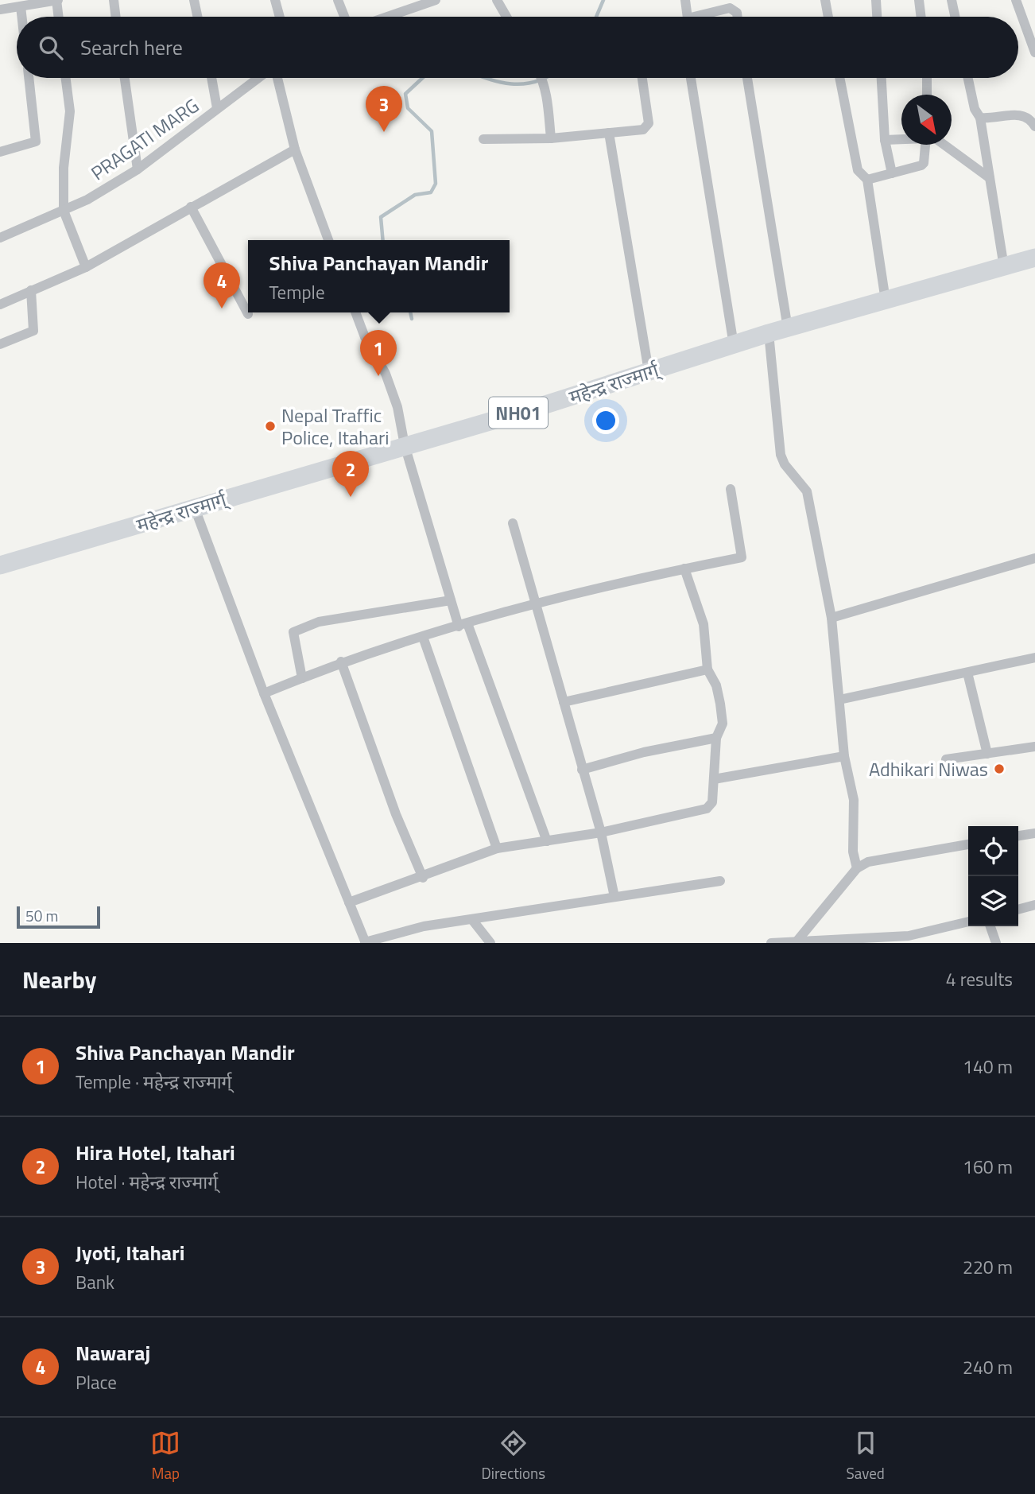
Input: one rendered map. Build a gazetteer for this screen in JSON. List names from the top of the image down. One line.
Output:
{"streets":{"highway":["महेन्द्र राज्मार्ग्","NH01"],"street":["PRAGATI MARG"]},"places":["Nepal Traffic Police, Itahari","Adhikari Niwas"],"scale_bar":"50 m","north":"bottom right","page":{"search":"Search here","pins":["3","4","1","2"],"popup":["Shiva Panchayan Mandir","Temple"],"scale":"50 m","heading":["Nearby","4 results"],"list":[{"mark":"1","name":"Shiva Panchayan Mandir","note":"Temple · महेन्द्र राज्मार्ग्","value":"140 m"},{"mark":"2","name":"Hira Hotel, Itahari","note":"Hotel · महेन्द्र राज्मार्ग्","value":"160 m"},{"mark":"3","name":"Jyoti, Itahari","note":"Bank","value":"220 m"},{"mark":"4","name":"Nawaraj","note":"Place","value":"240 m"}],"nav":["Map","Directions","Saved"]}}
